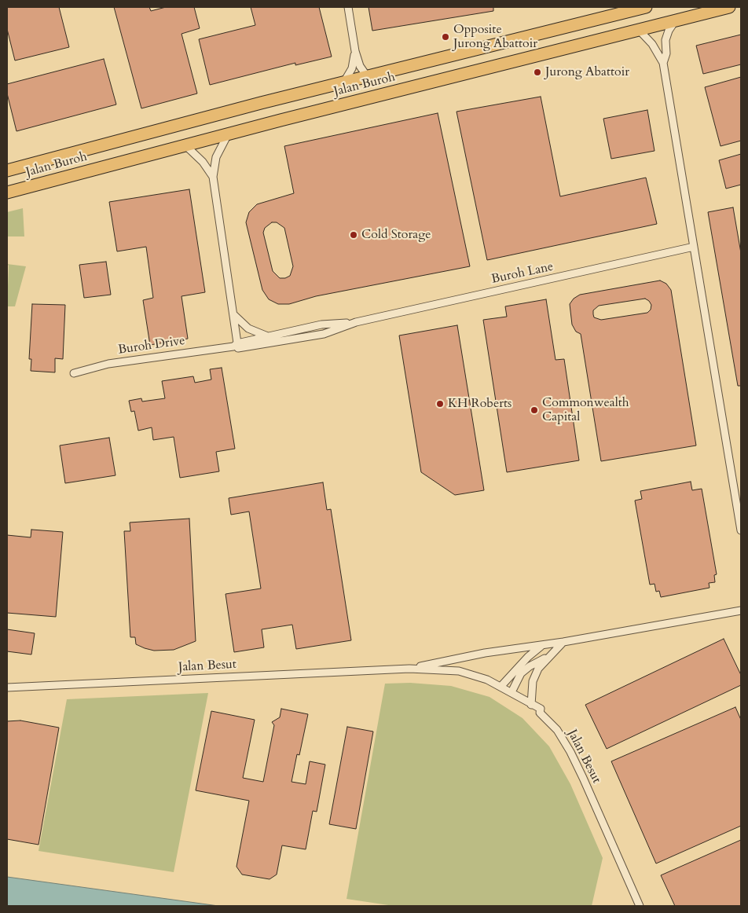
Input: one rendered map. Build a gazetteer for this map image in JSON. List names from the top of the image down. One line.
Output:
{"streets":{"highway":["Jalan Buroh"],"street":["Buroh Lane","Buroh Drive","Jalan Besut"]},"places":["Opposite Jurong Abattoir","Jurong Abattoir","Cold Storage","KH Roberts","Commonwealth Capital"]}
